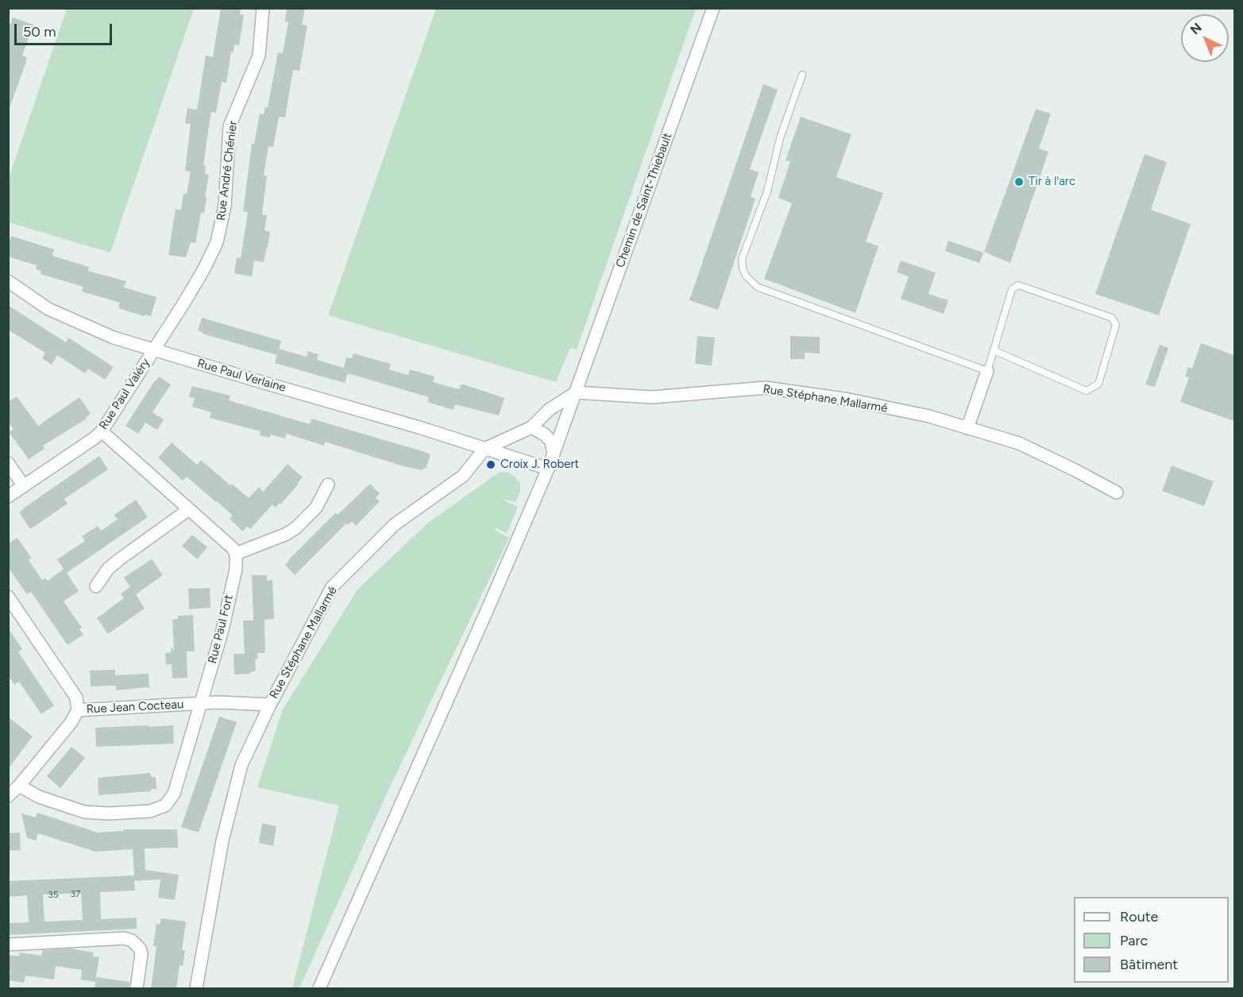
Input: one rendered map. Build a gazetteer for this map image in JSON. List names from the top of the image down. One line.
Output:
{"streets":{"street":["Rue André Chénier","Chemin de Saint-Thiebault","Rue Paul Verlaine","Rue Paul Valéry","Rue Stéphane Mallarmé","Rue Paul Fort","Rue Jean Cocteau"]},"crossings":[["Rue André Chénier","Rue Paul Verlaine"],["Rue André Chénier","Rue Paul Valéry"],["Chemin de Saint-Thiebault","Rue Paul Verlaine"],["Chemin de Saint-Thiebault","Rue Stéphane Mallarmé"],["Rue Paul Verlaine","Rue Paul Valéry"],["Rue Paul Verlaine","Rue Stéphane Mallarmé"],["Rue Stéphane Mallarmé","Rue Jean Cocteau"],["Rue Paul Fort","Rue Jean Cocteau"]],"places":["Tir à l'arc","Croix J. Robert"],"house_numbers":["37","35"],"legend":["Route","Parc","Bâtiment"],"scale_bar":"50 m","north":"top left"}
